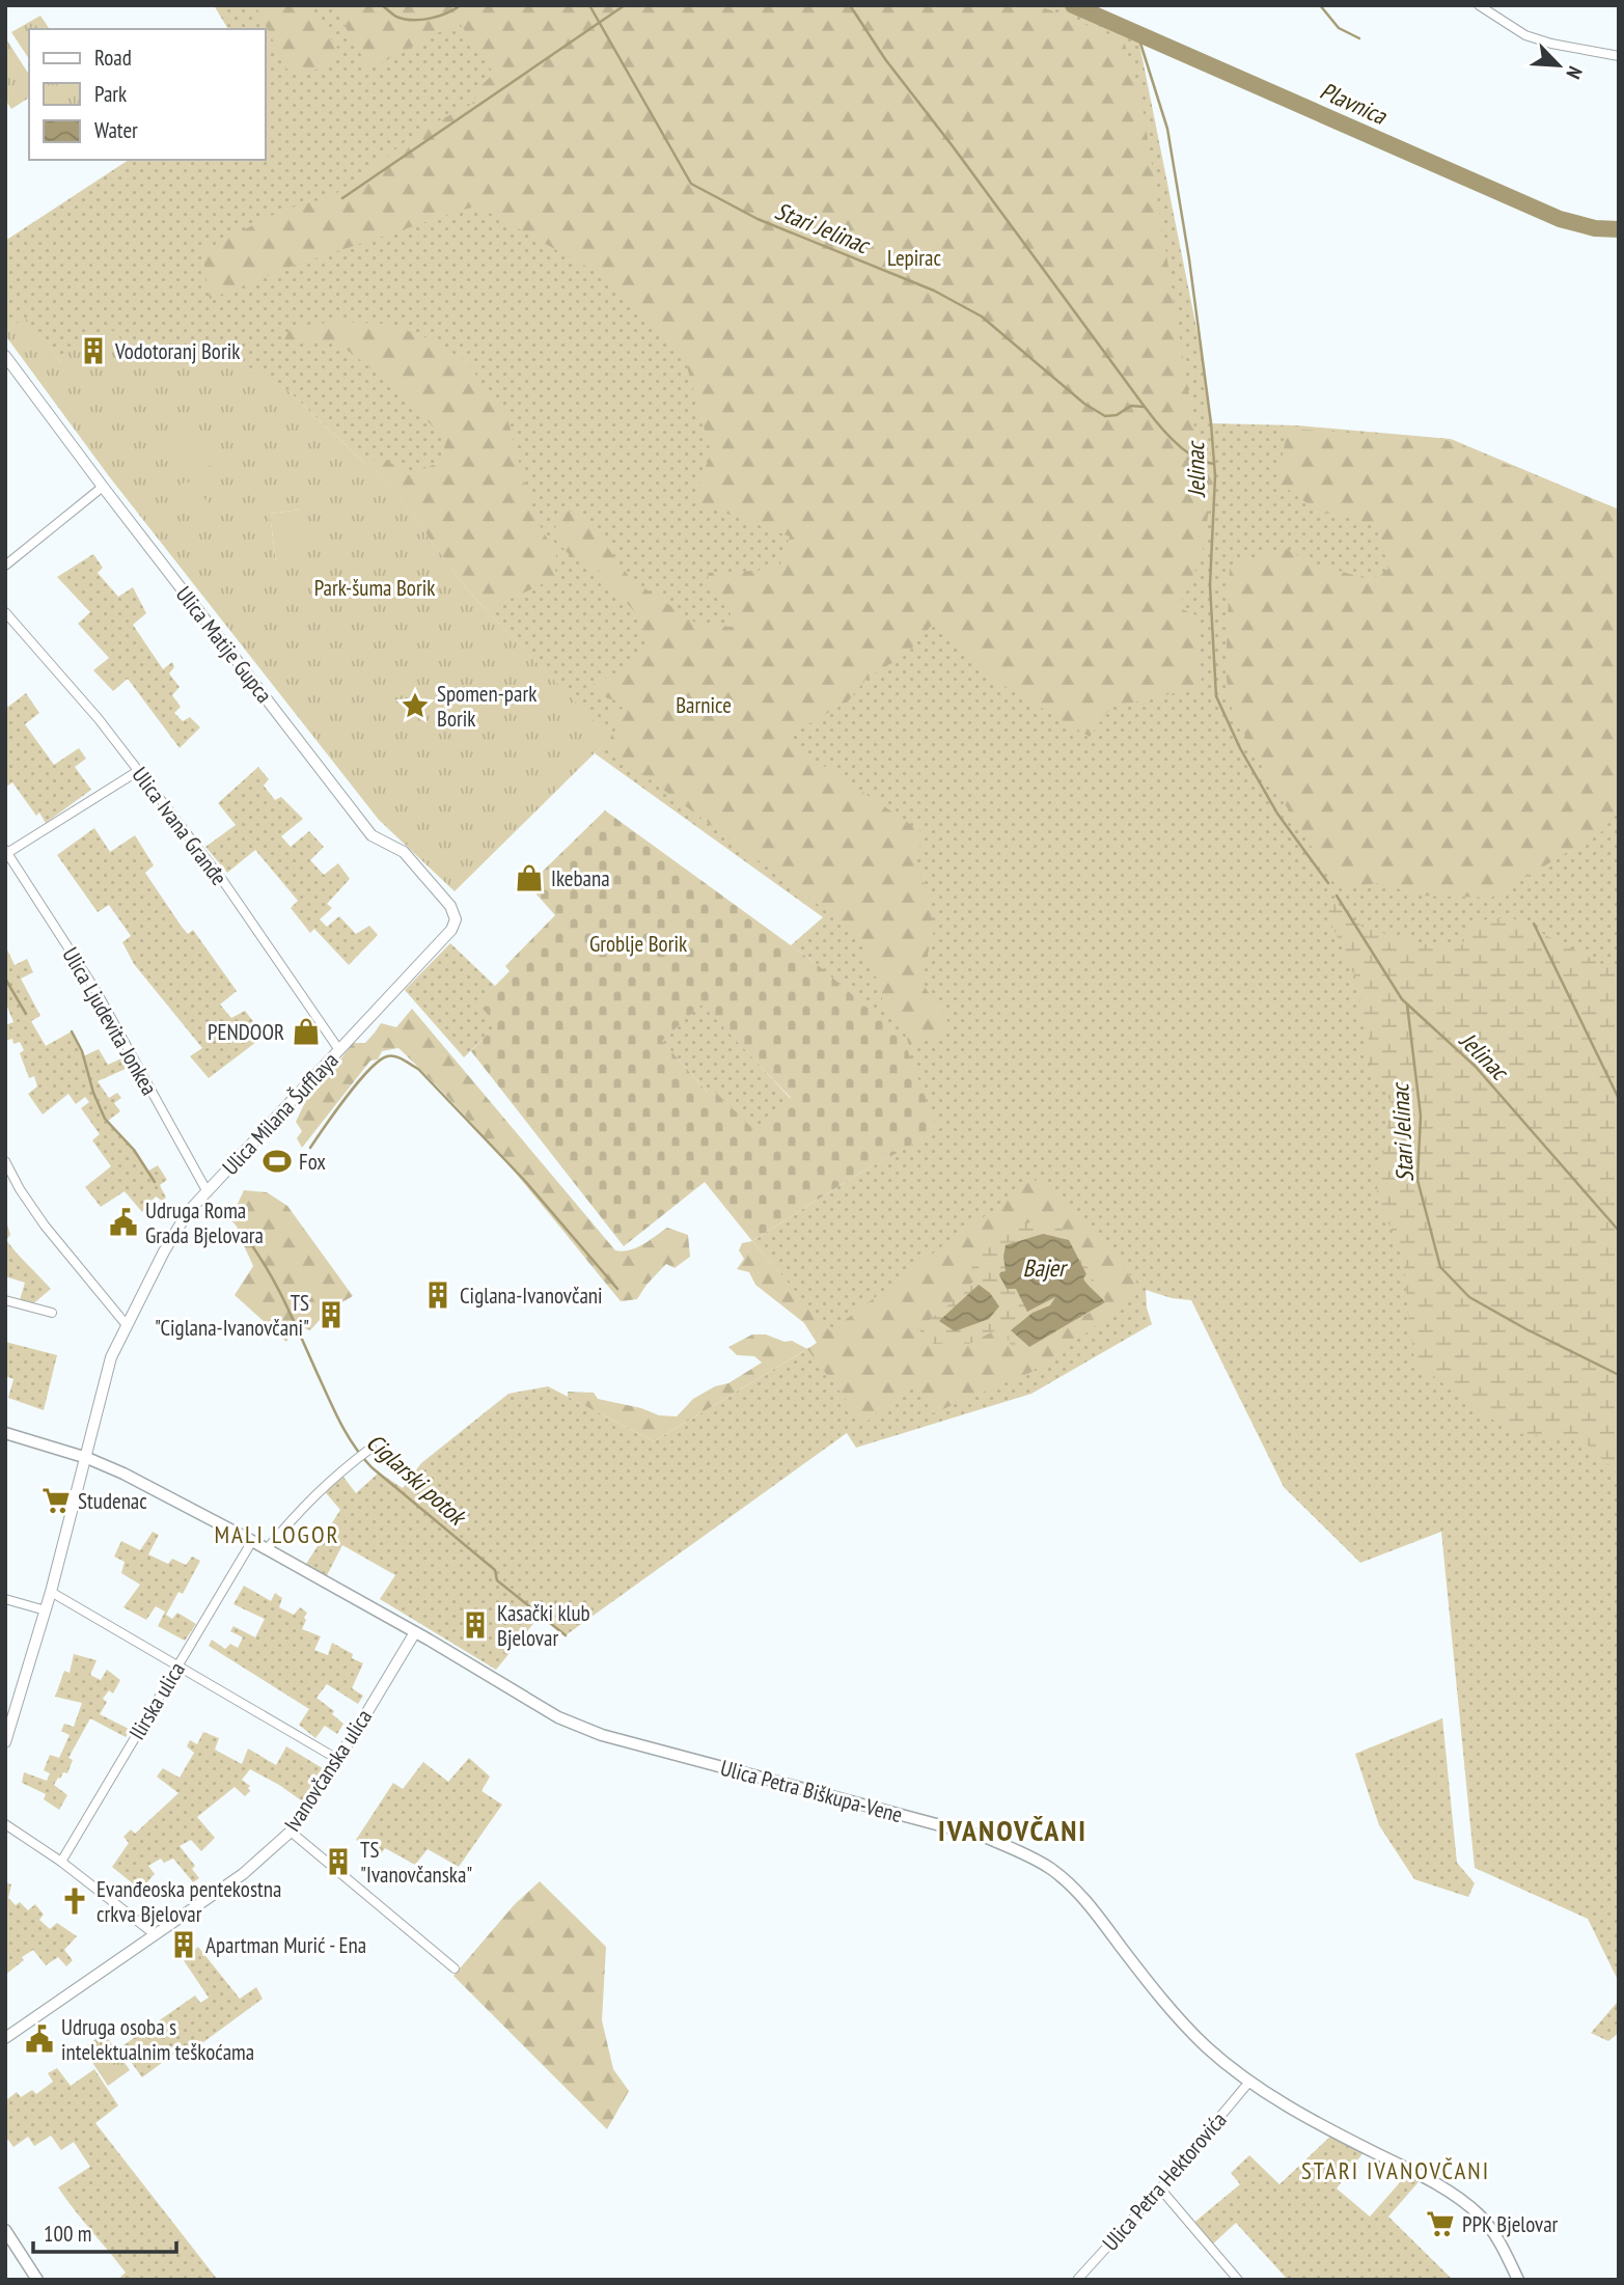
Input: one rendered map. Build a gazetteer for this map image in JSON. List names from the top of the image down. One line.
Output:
{"streets":{"main road":["Ulica Petra Biškupa-Vene"],"street":["Ulica Matije Gupca","Ulica Ivana Granđe","Ulica Ljudevita Jonkea","Ulica Milana Šufflaya","Ilirska ulica","Ivanovčanska ulica","Ulica Petra Hektorovića"]},"crossings":[["Ulica Matije Gupca","Ulica Milana Šufflaya"],["Ulica Ivana Granđe","Ulica Ljudevita Jonkea"],["Ulica Ivana Granđe","Ulica Milana Šufflaya"],["Ulica Ljudevita Jonkea","Ulica Milana Šufflaya"],["Ulica Milana Šufflaya","Ulica Petra Biškupa-Vene"],["Ilirska ulica","Ulica Petra Biškupa-Vene"],["Ivanovčanska ulica","Ulica Petra Biškupa-Vene"],["Ulica Petra Biškupa-Vene","Ulica Petra Hektorovića"]],"districts":["MALI LOGOR","IVANOVČANI","STARI IVANOVČANI"],"water":["Plavnica","Stari Jelinac","Jelinac","Bajer","Ciglarski potok"],"parks":["Lepirac","Park-šuma Borik","Barnice","Groblje Borik"],"places":{"building":["Vodotoranj Borik","Ciglana-Ivanovčani","TS \"Ciglana-Ivanovčani\"","Kasački klub Bjelovar","TS \"Ivanovčanska\"","Apartman Murić - Ena"],"place":["Spomen-park Borik"],"shop":["Ikebana","PENDOOR"],"sports":["Fox"],"public building":["Udruga Roma Grada Bjelovara","Udruga osoba s intelektualnim teškoćama"],"supermarket":["Studenac","PPK Bjelovar"],"church":["Evanđeoska pentekostna crkva Bjelovar"]},"legend":["Road","Park","Water"],"scale_bar":"100 m","north":"bottom right"}
